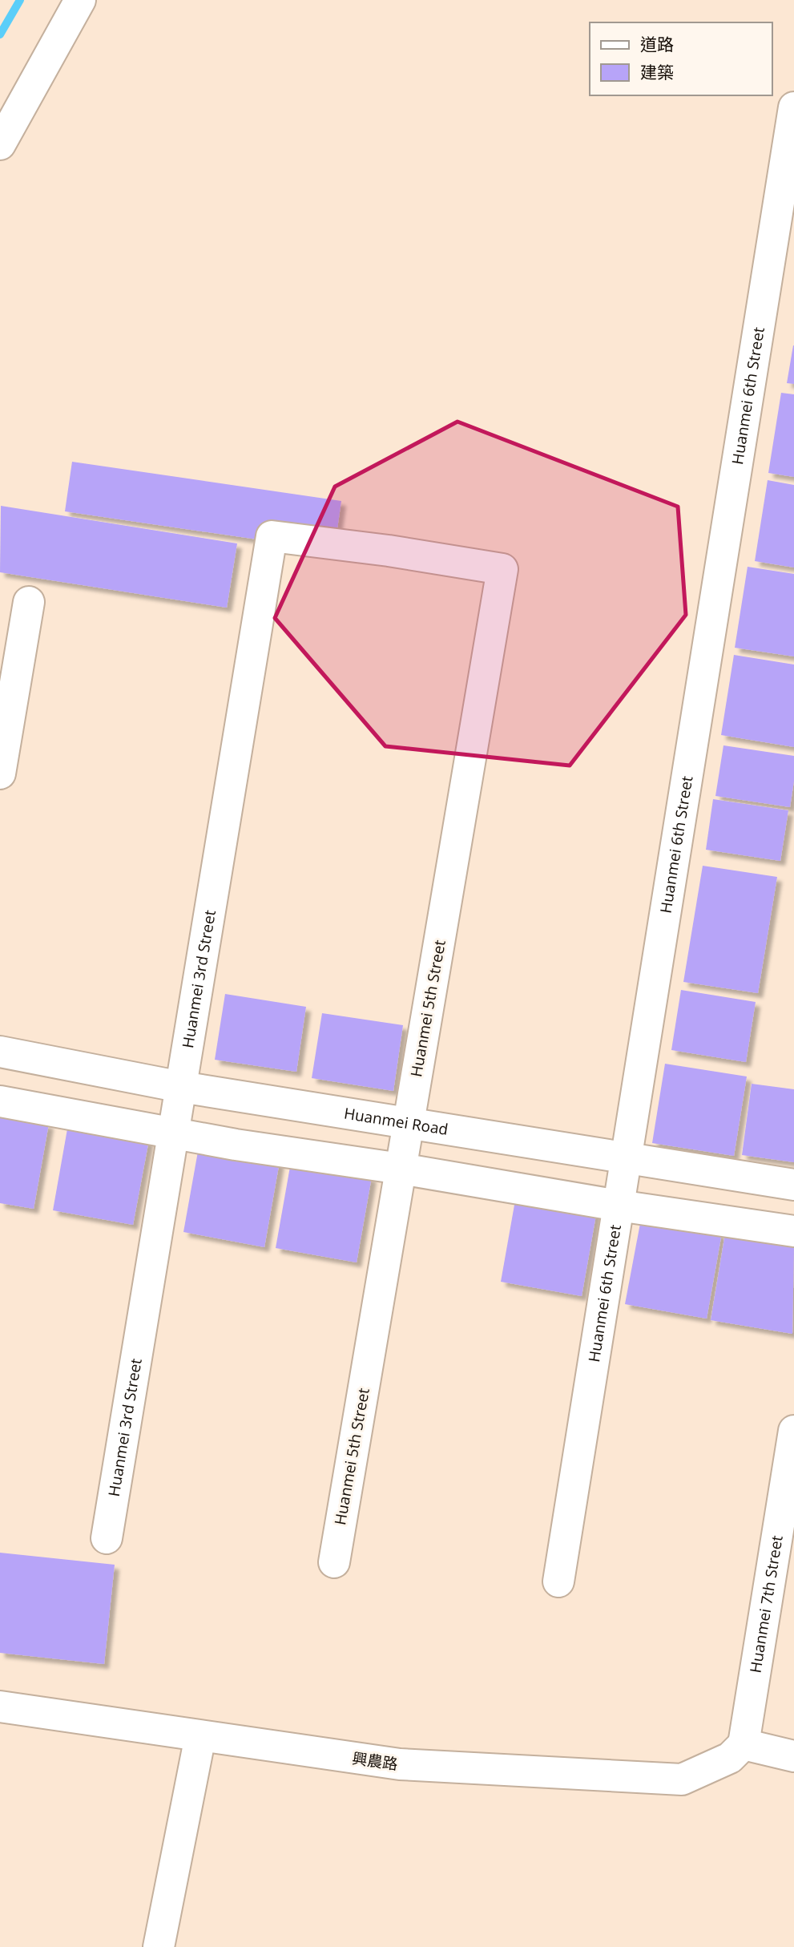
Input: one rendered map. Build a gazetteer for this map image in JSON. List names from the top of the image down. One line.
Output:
{"streets":{"main road":["Huanmei 6th Street","Huanmei 3rd Street","Huanmei 5th Street","Huanmei Road","Huanmei 7th Street","興農路"]},"crossings":[["Huanmei 6th Street","Huanmei Road"],["Huanmei 3rd Street","Huanmei 5th Street"],["Huanmei 3rd Street","Huanmei Road"],["Huanmei 5th Street","Huanmei Road"],["Huanmei 7th Street","興農路"]],"legend":["道路","建築"]}
